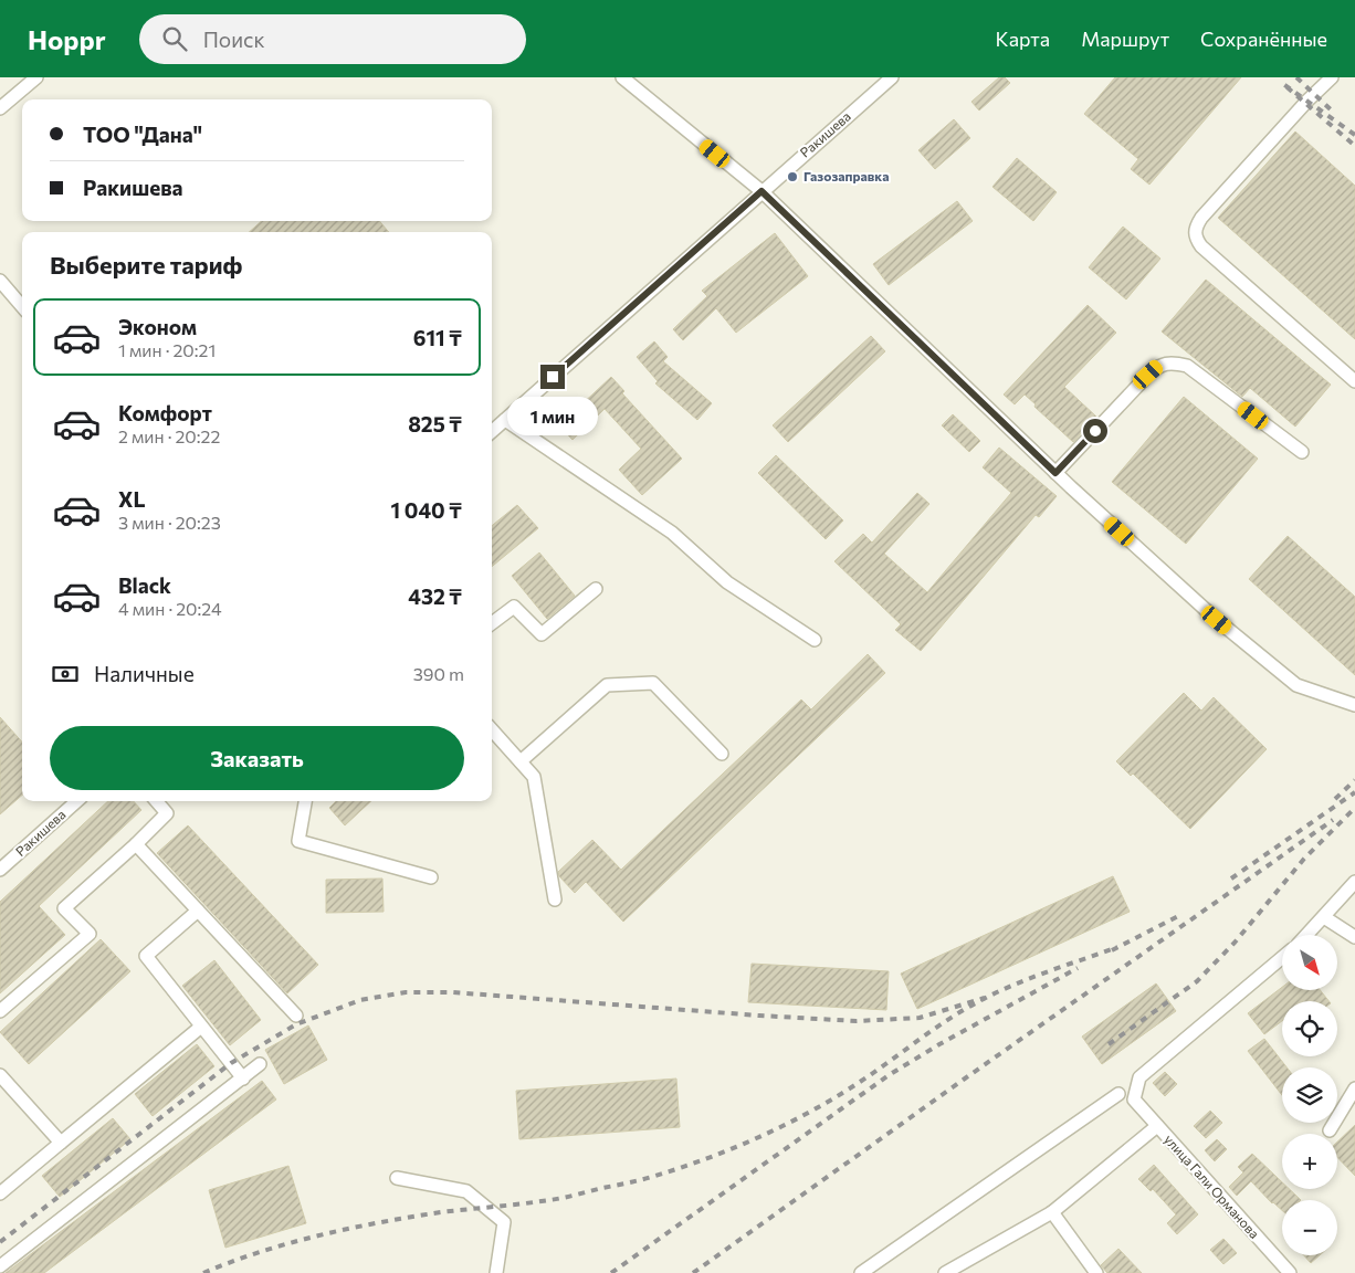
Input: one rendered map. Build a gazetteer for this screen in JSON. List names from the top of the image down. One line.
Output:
{"streets":{"street":["Ракишева","улица Гали Орманова"]},"places":["Газозаправка"],"north":"bottom right","page":{"header":"Hoppr","search":"Поиск","nav":["Карта","Маршрут","Сохранённые"],"banner":["ТОО \"Дана\"","Ракишева"],"heading":"Выберите тариф","list":[{"name":"Эконом","note":"1 мин · 20:21","value":"611 ₸"},{"name":"Комфорт","note":"2 мин · 20:22","value":"825 ₸"},{"name":"XL","note":"3 мин · 20:23","value":"1 040 ₸"},{"name":"Black","note":"4 мин · 20:24","value":"432 ₸"}],"bubble":"1 мин","pay":["Наличные","390 m"],"buttons":"Заказать","map_buttons":["+","−"]}}
